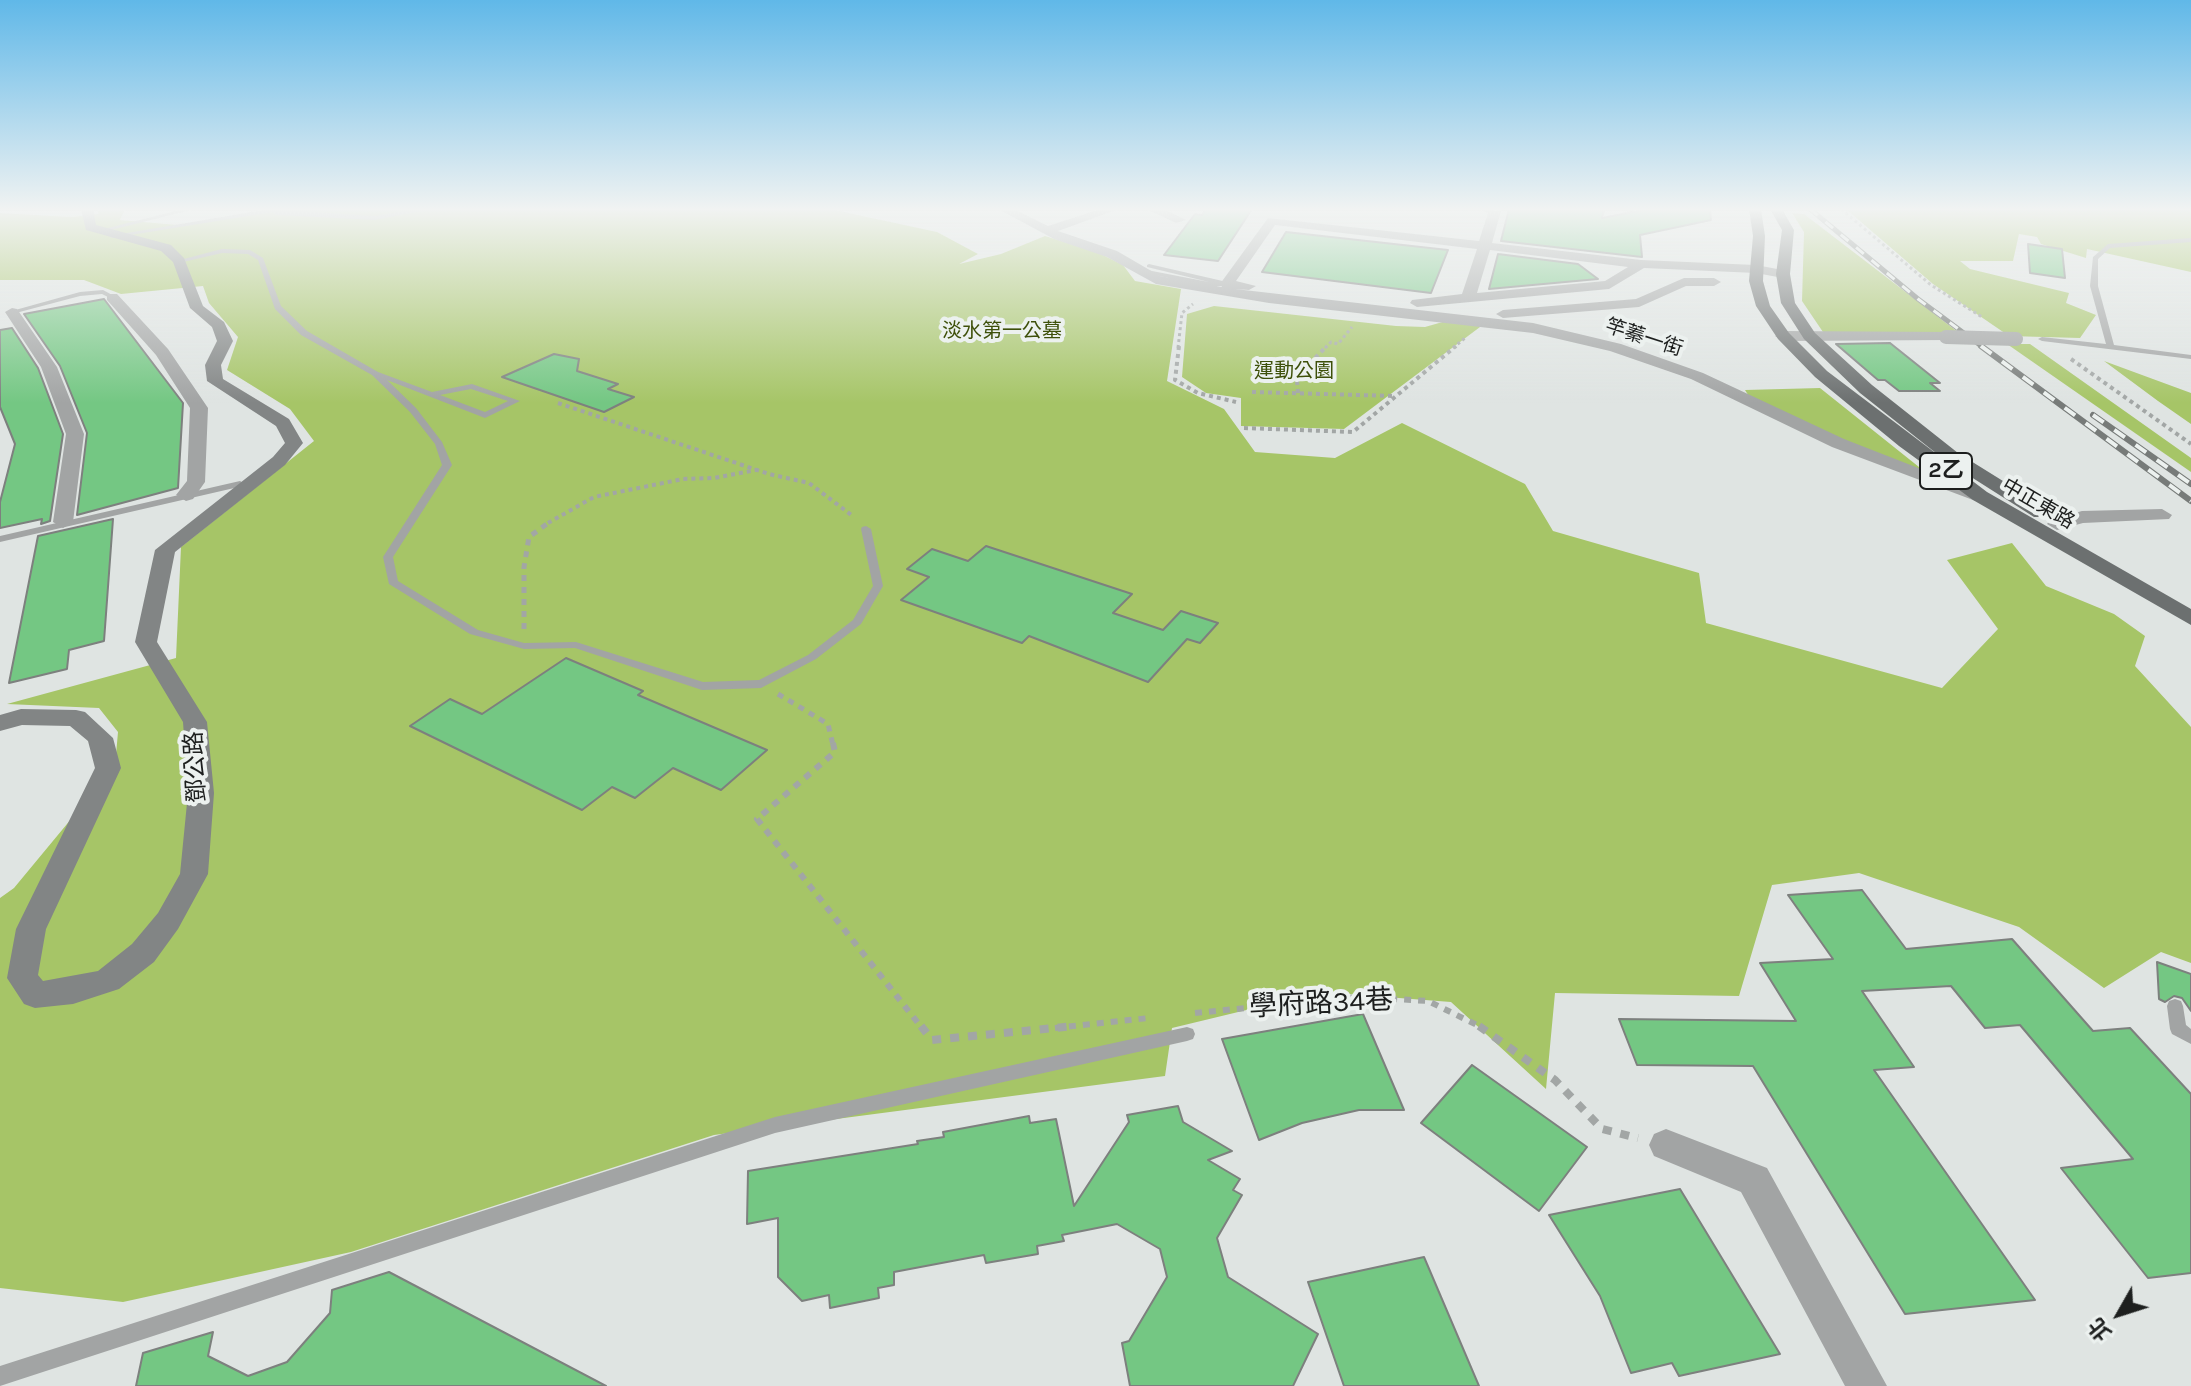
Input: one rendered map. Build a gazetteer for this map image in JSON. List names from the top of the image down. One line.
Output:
{"streets":{"main road":["2乙","中正東路"],"street":["竿蓁一街","鄧公路"],"path":["學府路34巷"]},"crossings":[["竿蓁一街","中正東路"]],"parks":["淡水第一公墓","運動公園"],"north":"bottom left"}
